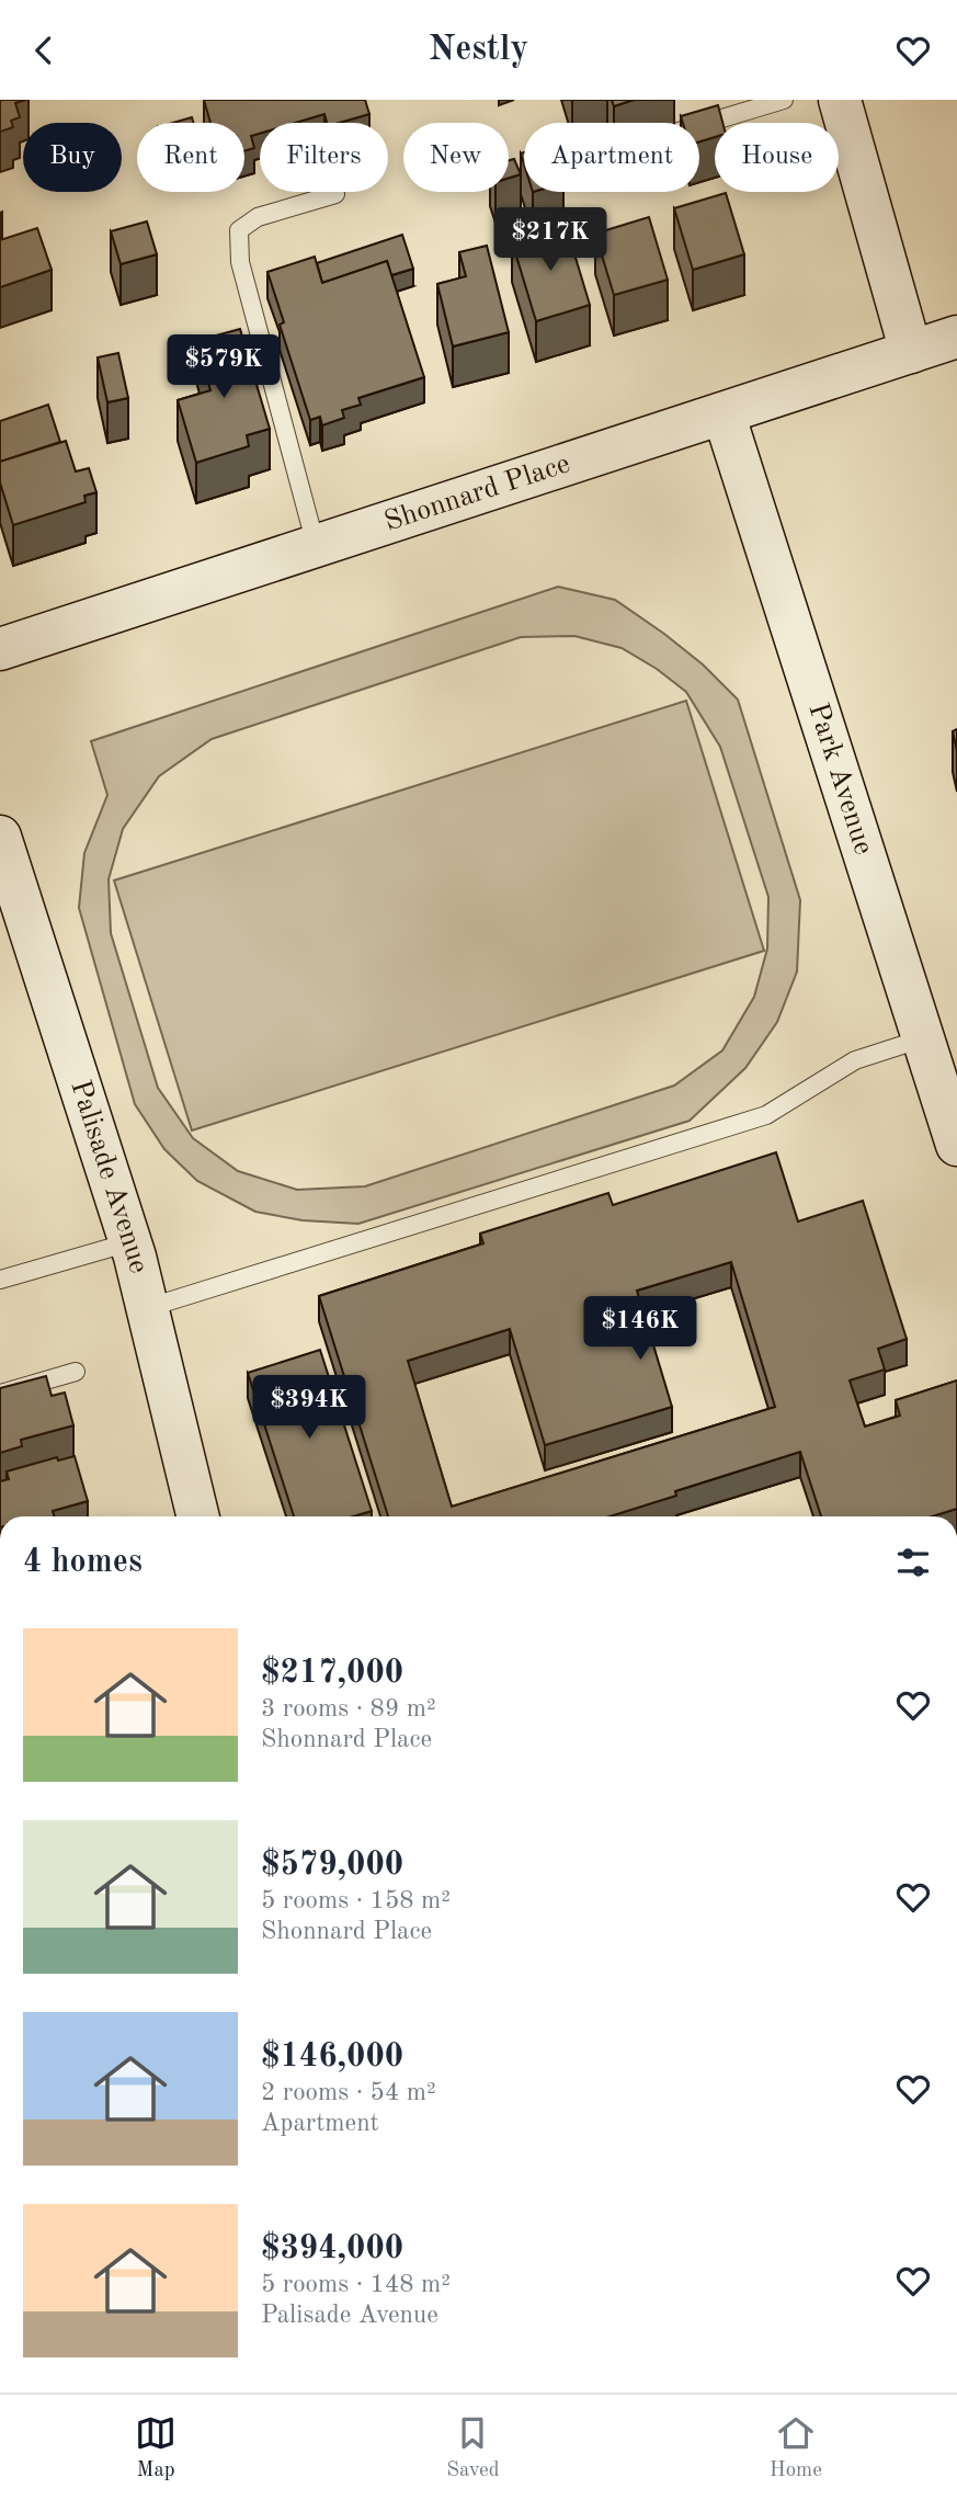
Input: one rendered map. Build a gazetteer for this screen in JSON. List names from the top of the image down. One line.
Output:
{"streets":{"street":["Shonnard Place","Park Avenue","Palisade Avenue"]},"crossings":[["Shonnard Place","Park Avenue"]],"page":{"header":"Nestly","chip":["Buy","Rent","Filters","New","Apartment","House"],"price":["$217K","$579K","$146K","$394K"],"heading":"4 homes","list":[{"name":"$217,000","note":"3 rooms · 89 m² · Shonnard Place"},{"name":"$579,000","note":"5 rooms · 158 m² · Shonnard Place"},{"name":"$146,000","note":"2 rooms · 54 m² · Apartment"},{"name":"$394,000","note":"5 rooms · 148 m² · Palisade Avenue"}],"tabs":["Map","Saved","Home"]}}
